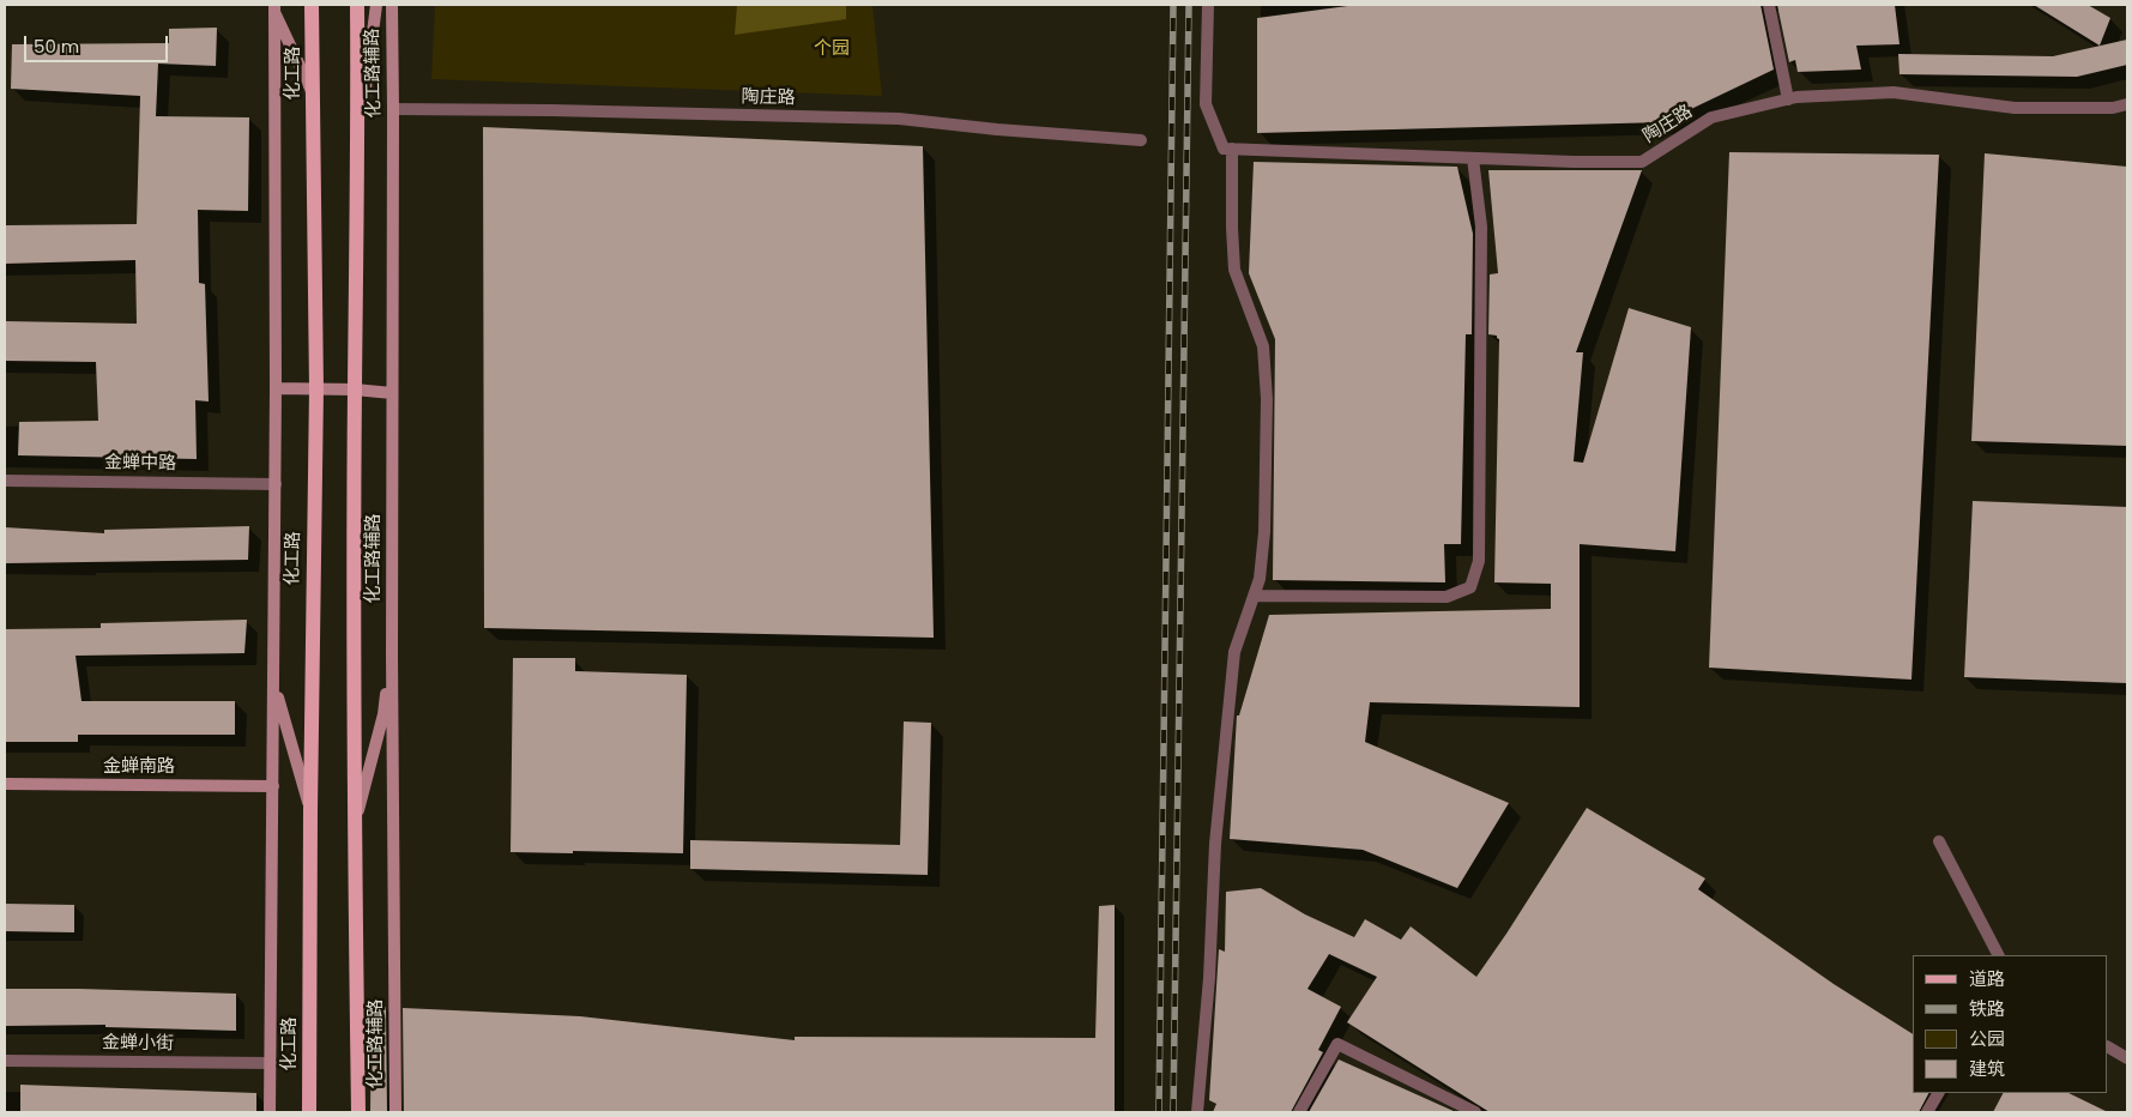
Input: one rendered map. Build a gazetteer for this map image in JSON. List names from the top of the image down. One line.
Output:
{"streets":{"main road":["化工路"],"street":["化工路辅路","陶庄路","金蝉中路","金蝉南路","金蝉小街"]},"crossings":[["化工路辅路","陶庄路"]],"parks":["个园"],"legend":["道路","铁路","公园","建筑"],"scale_bar":"50 m"}
